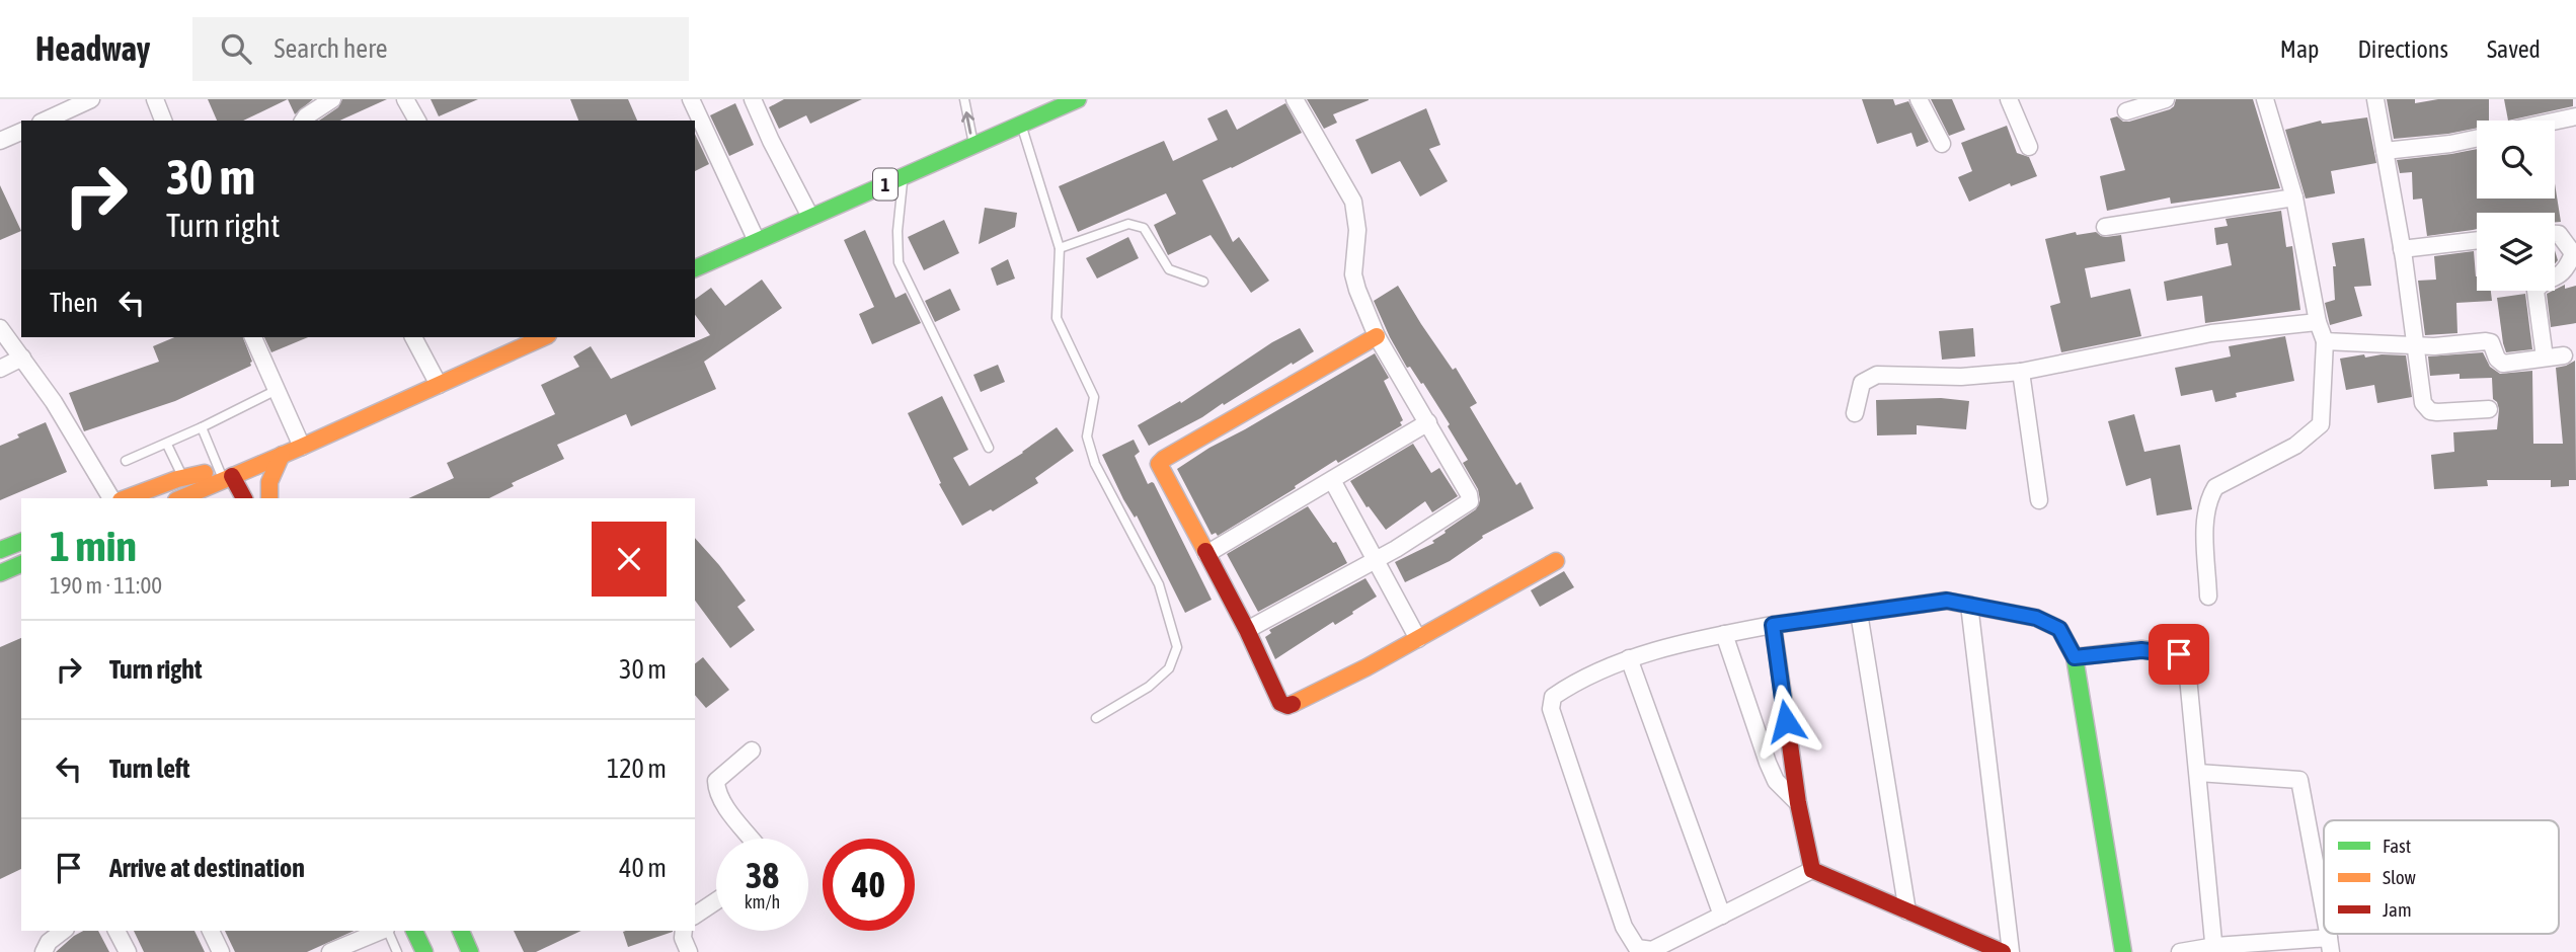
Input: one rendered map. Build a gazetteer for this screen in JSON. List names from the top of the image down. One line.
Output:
{"streets":{"main road":["1"]},"legend":["Fast","Slow","Jam"],"page":{"header":"Headway","search":"Search here","nav":["Map","Directions","Saved"],"turn":["30 m","Turn right"],"then":"Then","heading":["1 min","190 m · 11:00"],"list":[{"name":"Turn right","value":"30 m"},{"name":"Turn left","value":"120 m"},{"name":"Arrive at destination","value":"40 m"}],"speed":"38 km/h","limit":"40"}}
